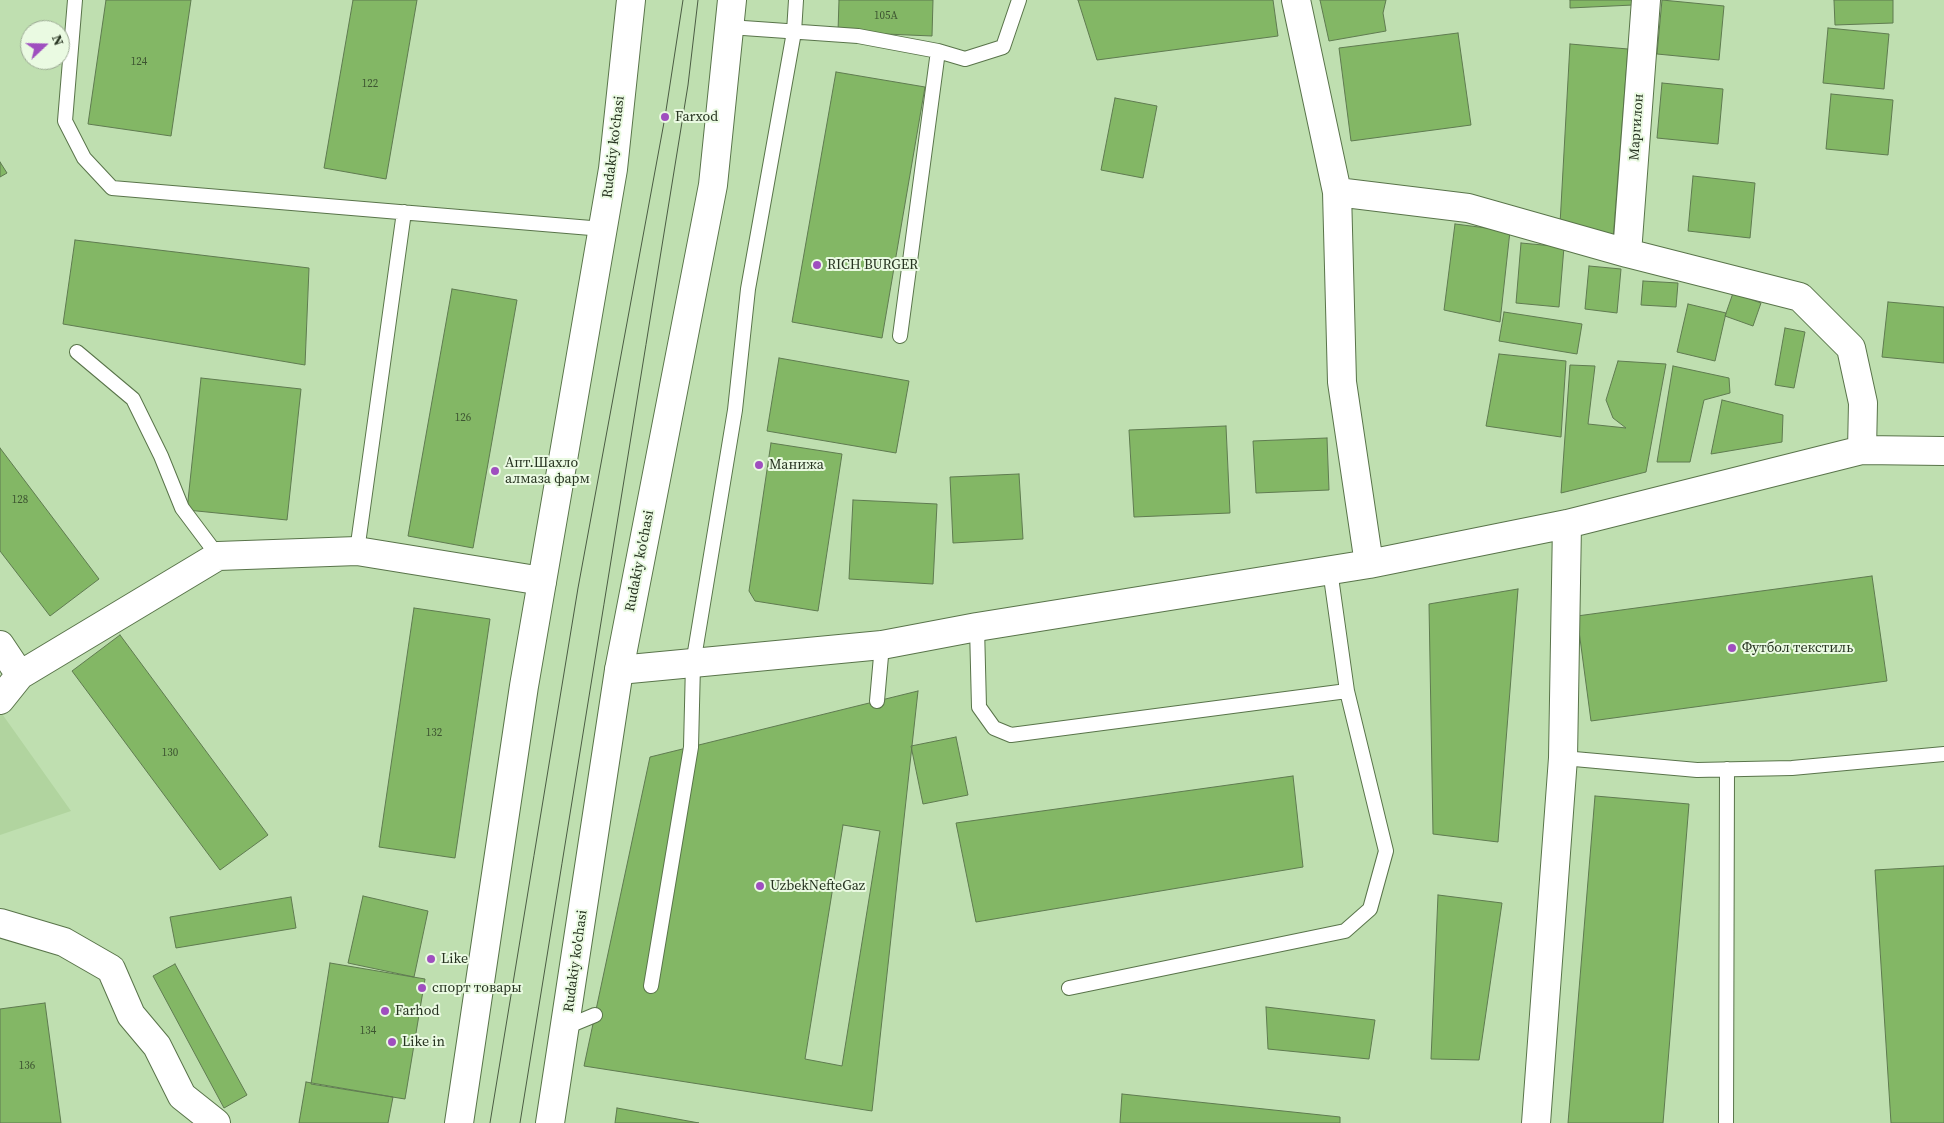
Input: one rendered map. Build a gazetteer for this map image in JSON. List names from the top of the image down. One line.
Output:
{"streets":{"street":["Маргилон","Rudakiy ko'chasi"]},"places":["Farxod","RICH BURGER","Манижа","Апт.Шахло алмаза фарм","Футбол текстиль","UzbekNefteGaz","Like","спорт товары","Farhod","Like in"],"house_numbers":["105А","124","122","126","128","132","130","134","136"],"north":"right"}
